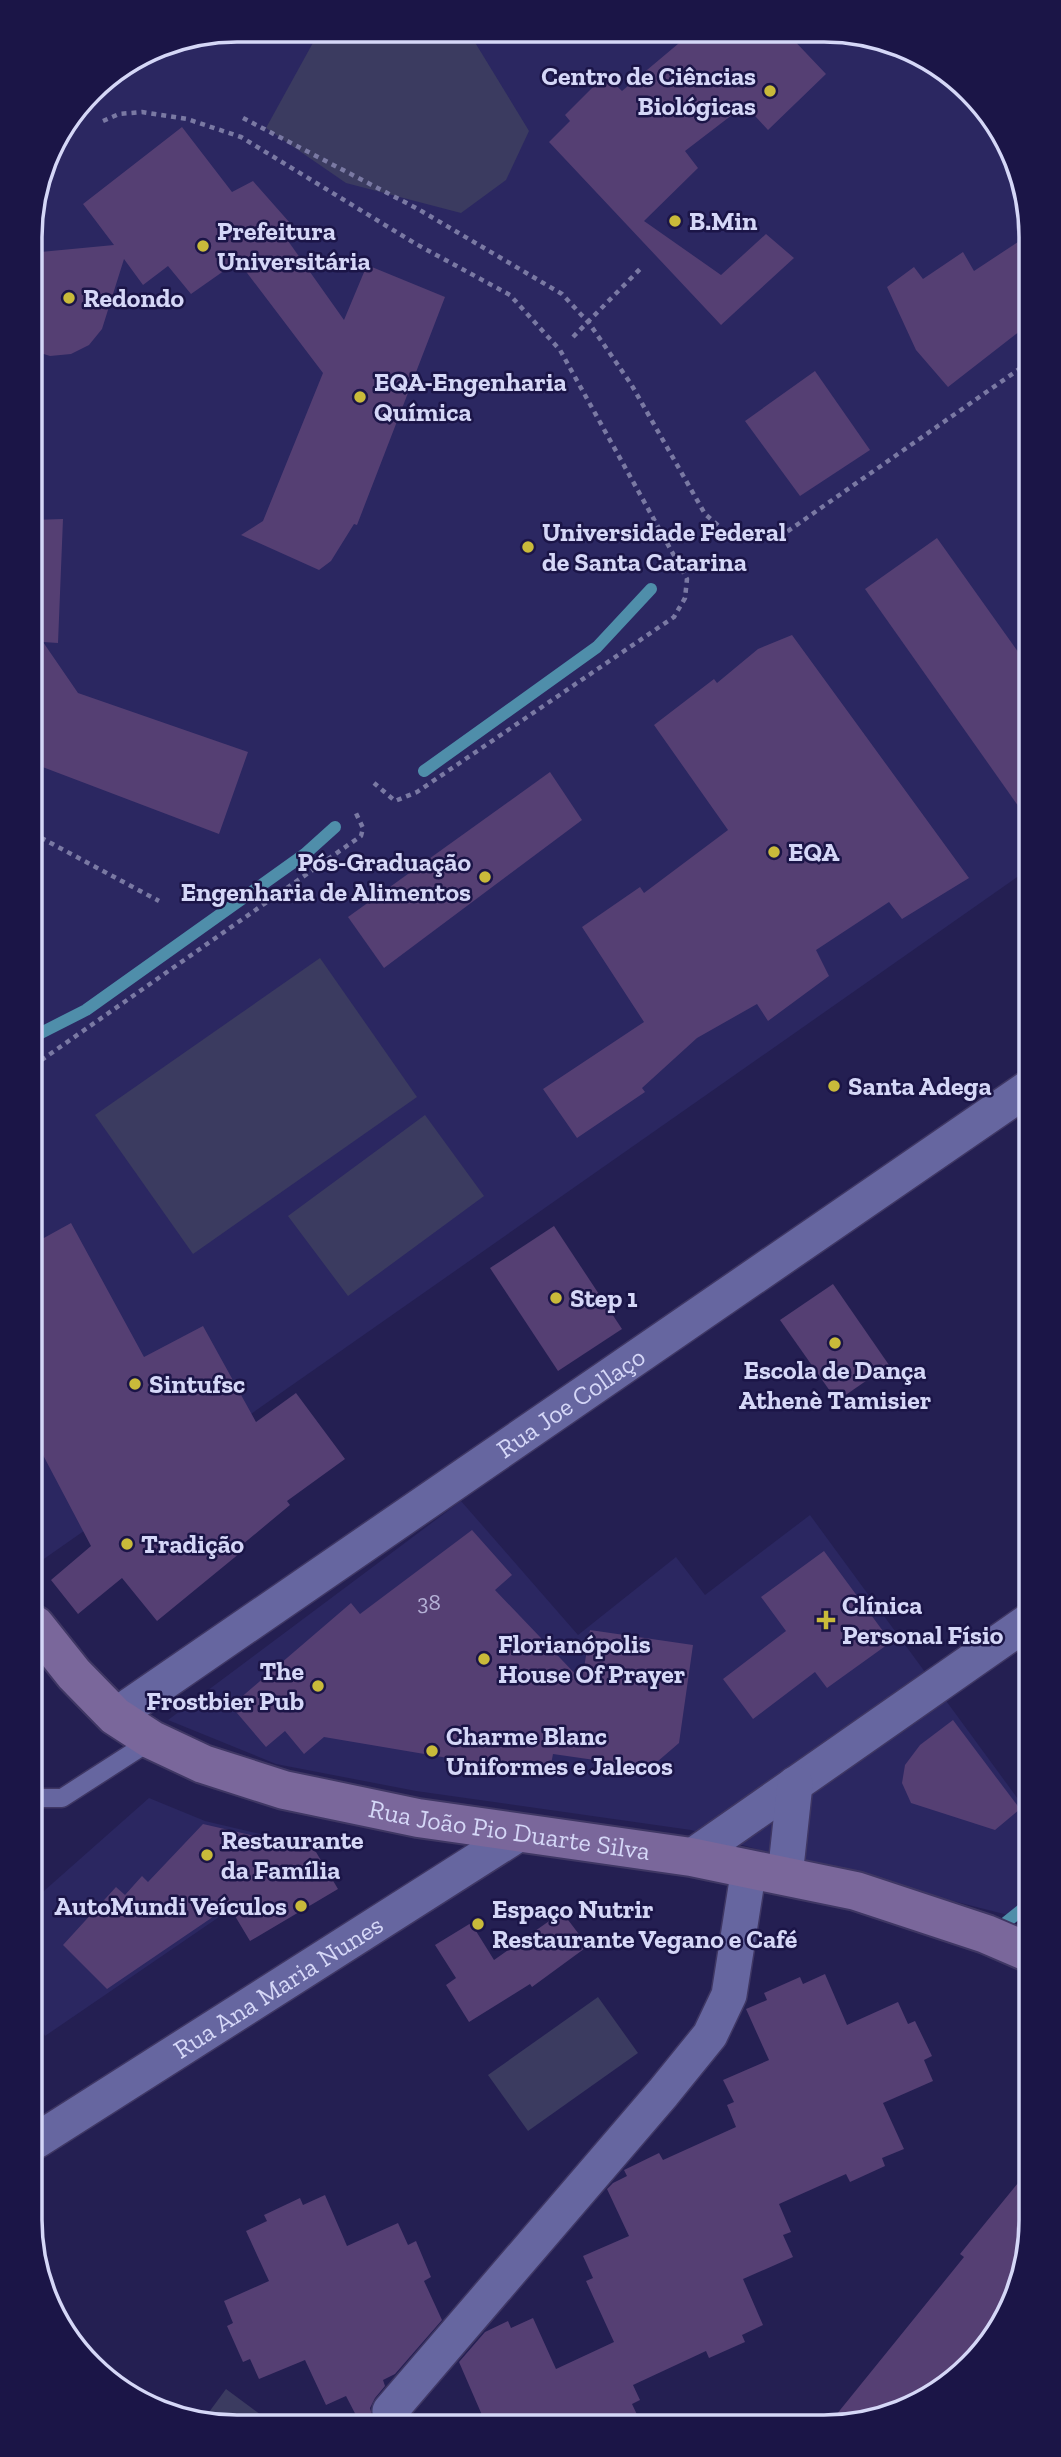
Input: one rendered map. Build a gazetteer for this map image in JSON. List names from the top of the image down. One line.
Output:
{"streets":{"main road":["Rua João Pio Duarte Silva"],"street":["Rua Joe Collaço","Rua Ana Maria Nunes"]},"crossings":[["Rua Joe Collaço","Rua João Pio Duarte Silva"],["Rua João Pio Duarte Silva","Rua Ana Maria Nunes"]],"places":{"other":["Centro de Ciências Biológicas","B.Min","Prefeitura Universitária","Redondo","EQA-Engenharia Química","Universidade Federal de Santa Catarina","EQA","Pós-Graduação Engenharia de Alimentos","Santa Adega","Step 1","Escola de Dança Athenè Tamisier","Sintufsc","Tradição","Florianópolis House Of Prayer","The Frostbier Pub","Charme Blanc Uniformes e Jalecos","Restaurante da Família","AutoMundi Veículos","Espaço Nutrir Restaurante Vegano e Café"],"health":["Clínica Personal Físio"]},"house_numbers":["38"]}
